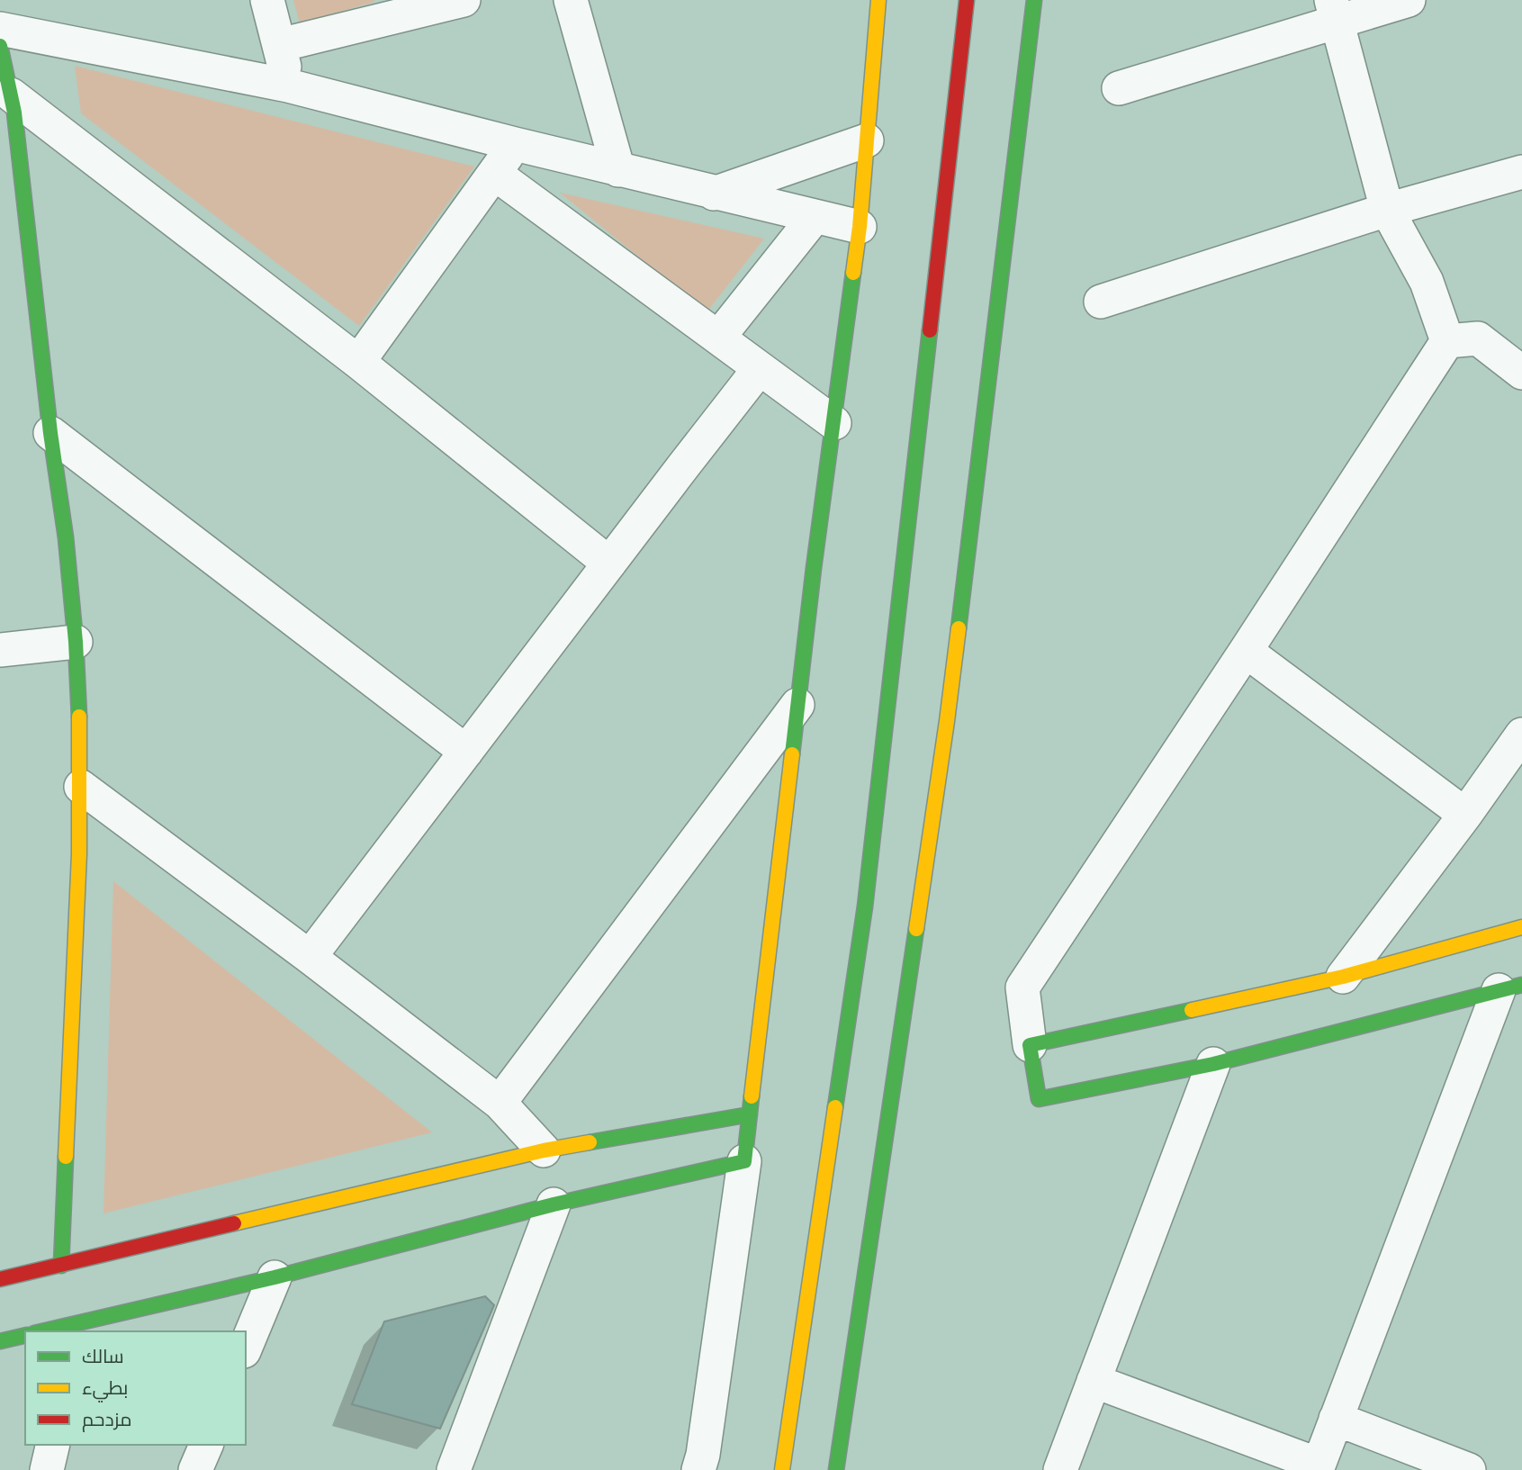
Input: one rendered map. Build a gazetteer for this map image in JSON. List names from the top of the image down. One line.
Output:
{"legend":["سالك","بطيء","مزدحم"]}
